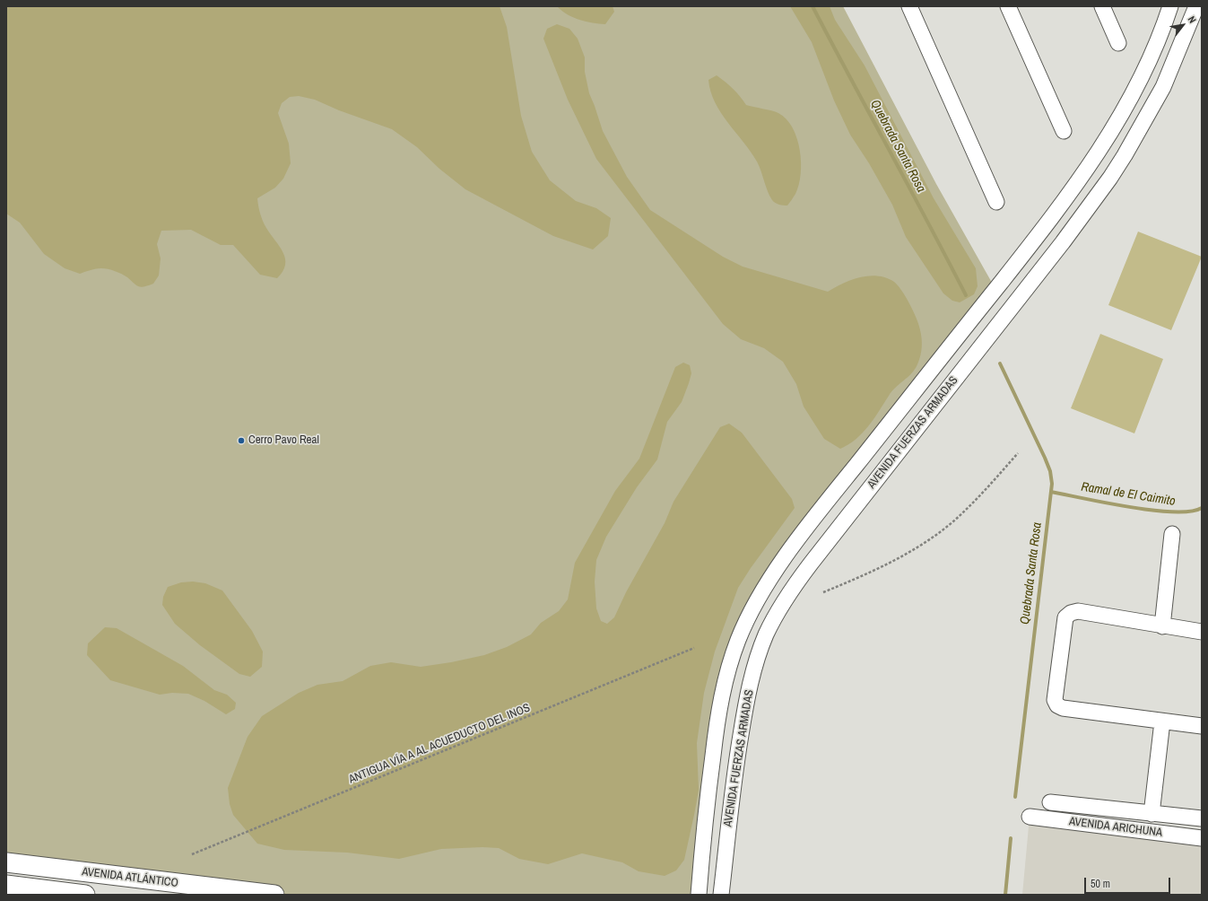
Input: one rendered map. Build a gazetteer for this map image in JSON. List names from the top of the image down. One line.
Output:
{"streets":{"main road":["AVENIDA ATLÁNTICO"],"street":["AVENIDA FUERZAS ARMADAS","AVENIDA ARICHUNA"],"path":["ANTIGUA VÍA A AL ACUEDUCTO DEL INOS"]},"water":["Quebrada Santa Rosa","Ramal de El Caimito"],"places":["Cerro Pavo Real"],"scale_bar":"50 m","north":"top right"}
